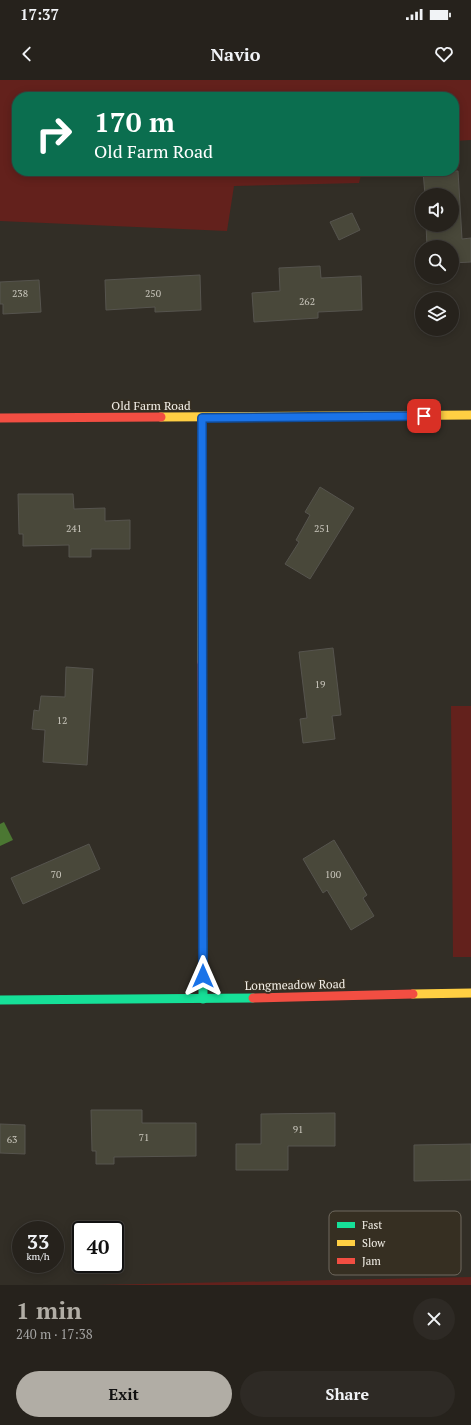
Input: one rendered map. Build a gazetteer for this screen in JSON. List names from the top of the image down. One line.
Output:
{"streets":{"street":["Old Farm Road","Longmeadow Road"]},"house_numbers":["238","250","262","241","251","19","12","70","100","91","71","63"],"legend":["Fast","Slow","Jam"],"page":{"status":"17:37","header":"Navio","turn":["170 m","Old Farm Road"],"speed":"33 km/h","limit":"40","heading":["1 min","240 m · 17:38"],"buttons":["Exit","Share"]}}
